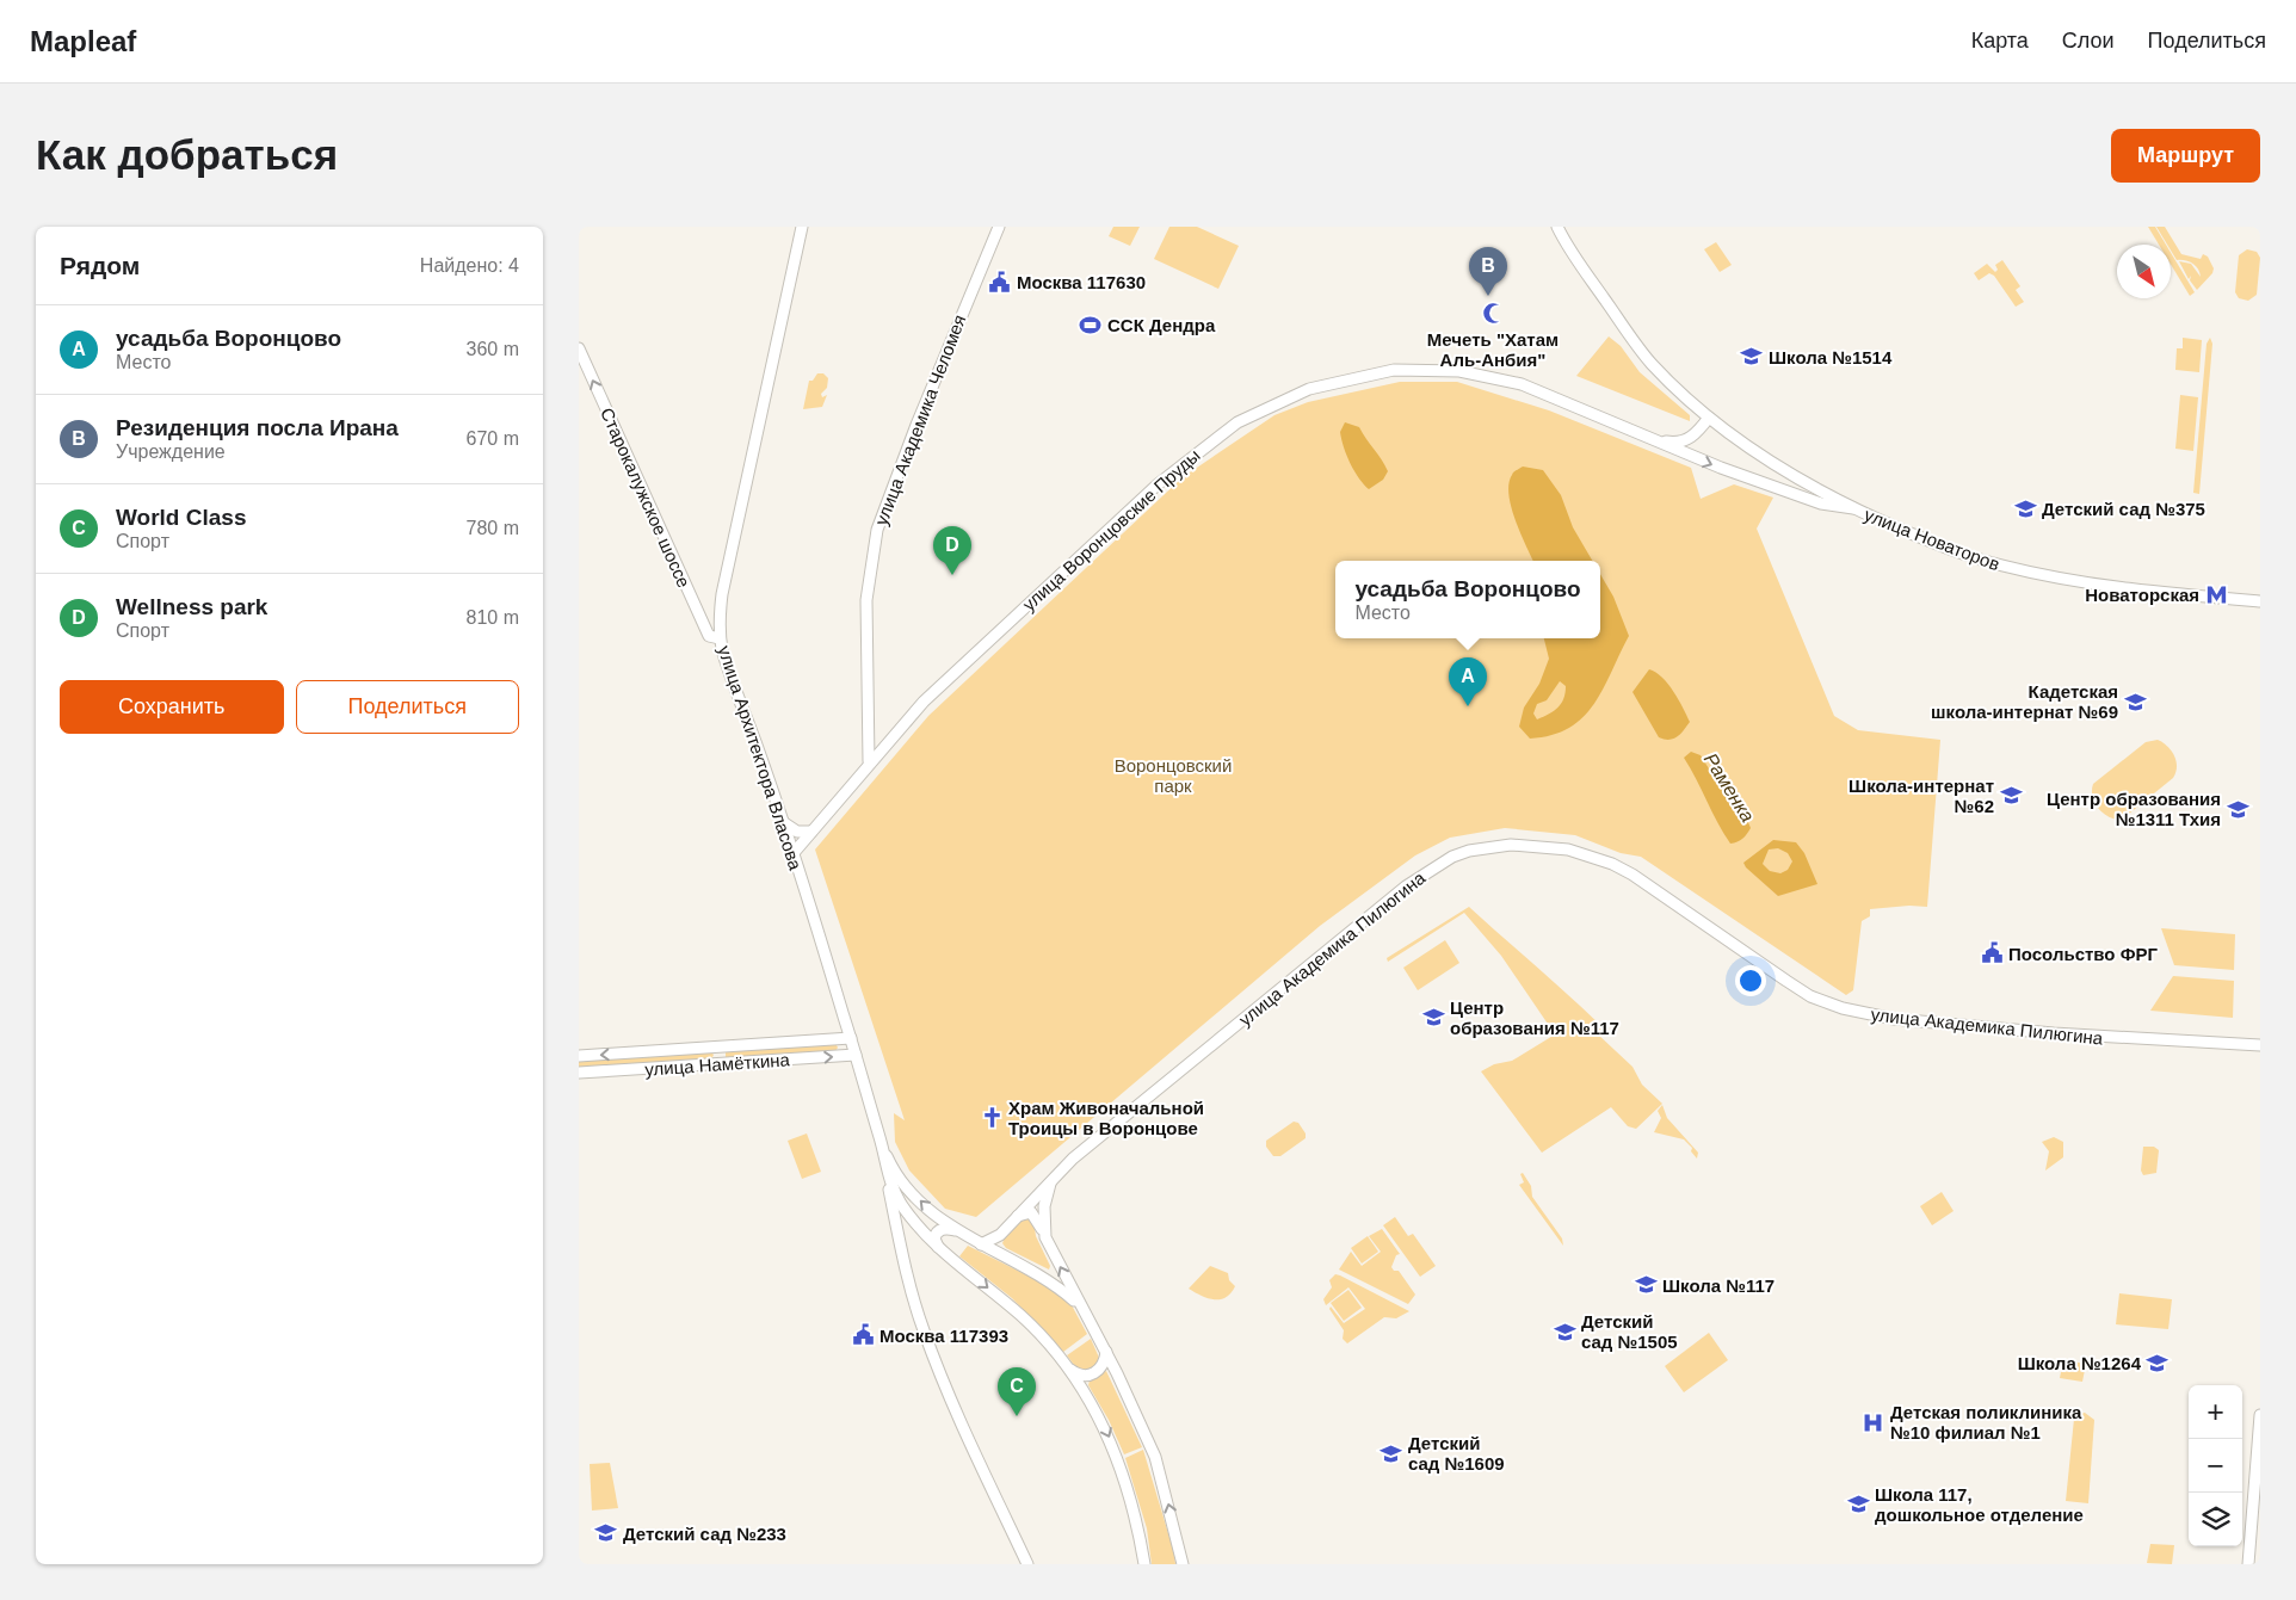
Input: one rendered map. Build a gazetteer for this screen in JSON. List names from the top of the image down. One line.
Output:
{"streets":{"street":["улица Академика Челомея","Старокалужское шоссе","улица Воронцовские Пруды","улица Новаторов","улица Архитектора Власова","улица Академика Пилюгина","улица Намёткина"]},"crossings":[["улица Академика Челомея","улица Воронцовские Пруды"],["Старокалужское шоссе","улица Архитектора Власова"],["улица Воронцовские Пруды","улица Новаторов"],["улица Воронцовские Пруды","улица Архитектора Власова"],["улица Архитектора Власова","улица Академика Пилюгина"],["улица Архитектора Власова","улица Намёткина"]],"one_way":["Старокалужское шоссе"],"water":["Раменка"],"parks":["Воронцовский парк"],"places":{"public building":["Москва 117630","Посольство ФРГ","Москва 117393"],"mosque":["Мечеть \"Хатам Аль-Анбия\""],"sports":["ССК Дендра"],"school or university":["Школа №1514","Детский сад №375","Кадетская школа-интернат №69","Школа-интернат №62","Центр образования №1311 Тхия","Центр образования №117","Школа №117","Детский сад №1505","Школа №1264","Детский сад №1609","Школа 117, дошкольное отделение","Детский сад №233"],"metro station":["Новаторская"],"church":["Храм Живоначальной Троицы в Воронцове"],"hospital":["Детская поликлиника №10 филиал №1"]},"north":"bottom right","page":{"header":"Mapleaf","nav":["Карта","Слои","Поделиться"],"buttons":["Маршрут",["Сохранить","Поделиться"]],"title":"Как добраться","heading":["Рядом","Найдено: 4"],"pins":["B","D","A","C"],"list":[{"mark":"A","name":"усадьба Воронцово","note":"Место","value":"360 m"},{"mark":"B","name":"Резиденция посла Ирана","note":"Учреждение","value":"670 m"},{"mark":"C","name":"World Class","note":"Спорт","value":"780 m"},{"mark":"D","name":"Wellness park","note":"Спорт","value":"810 m"}],"popup":["усадьба Воронцово","Место"],"map_buttons":["+","−"]}}
